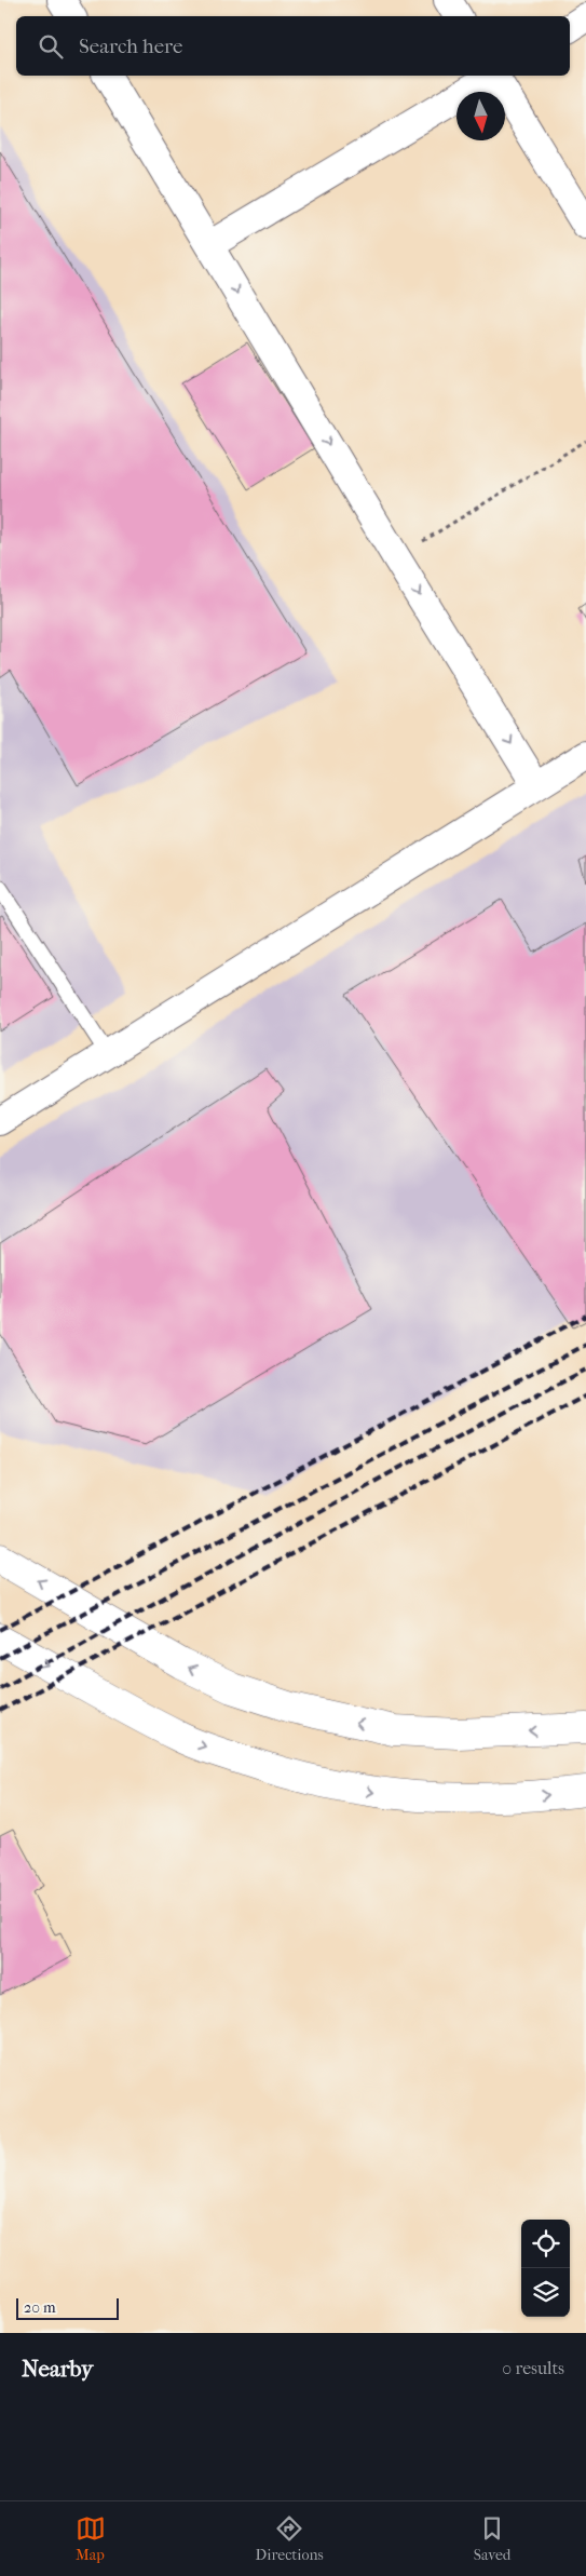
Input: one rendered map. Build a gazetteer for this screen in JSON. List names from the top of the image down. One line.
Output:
{"scale_bar":"20 m","north":"bottom","page":{"search":"Search here","scale":"20 m","heading":["Nearby","0 results"],"nav":["Map","Directions","Saved"]}}
